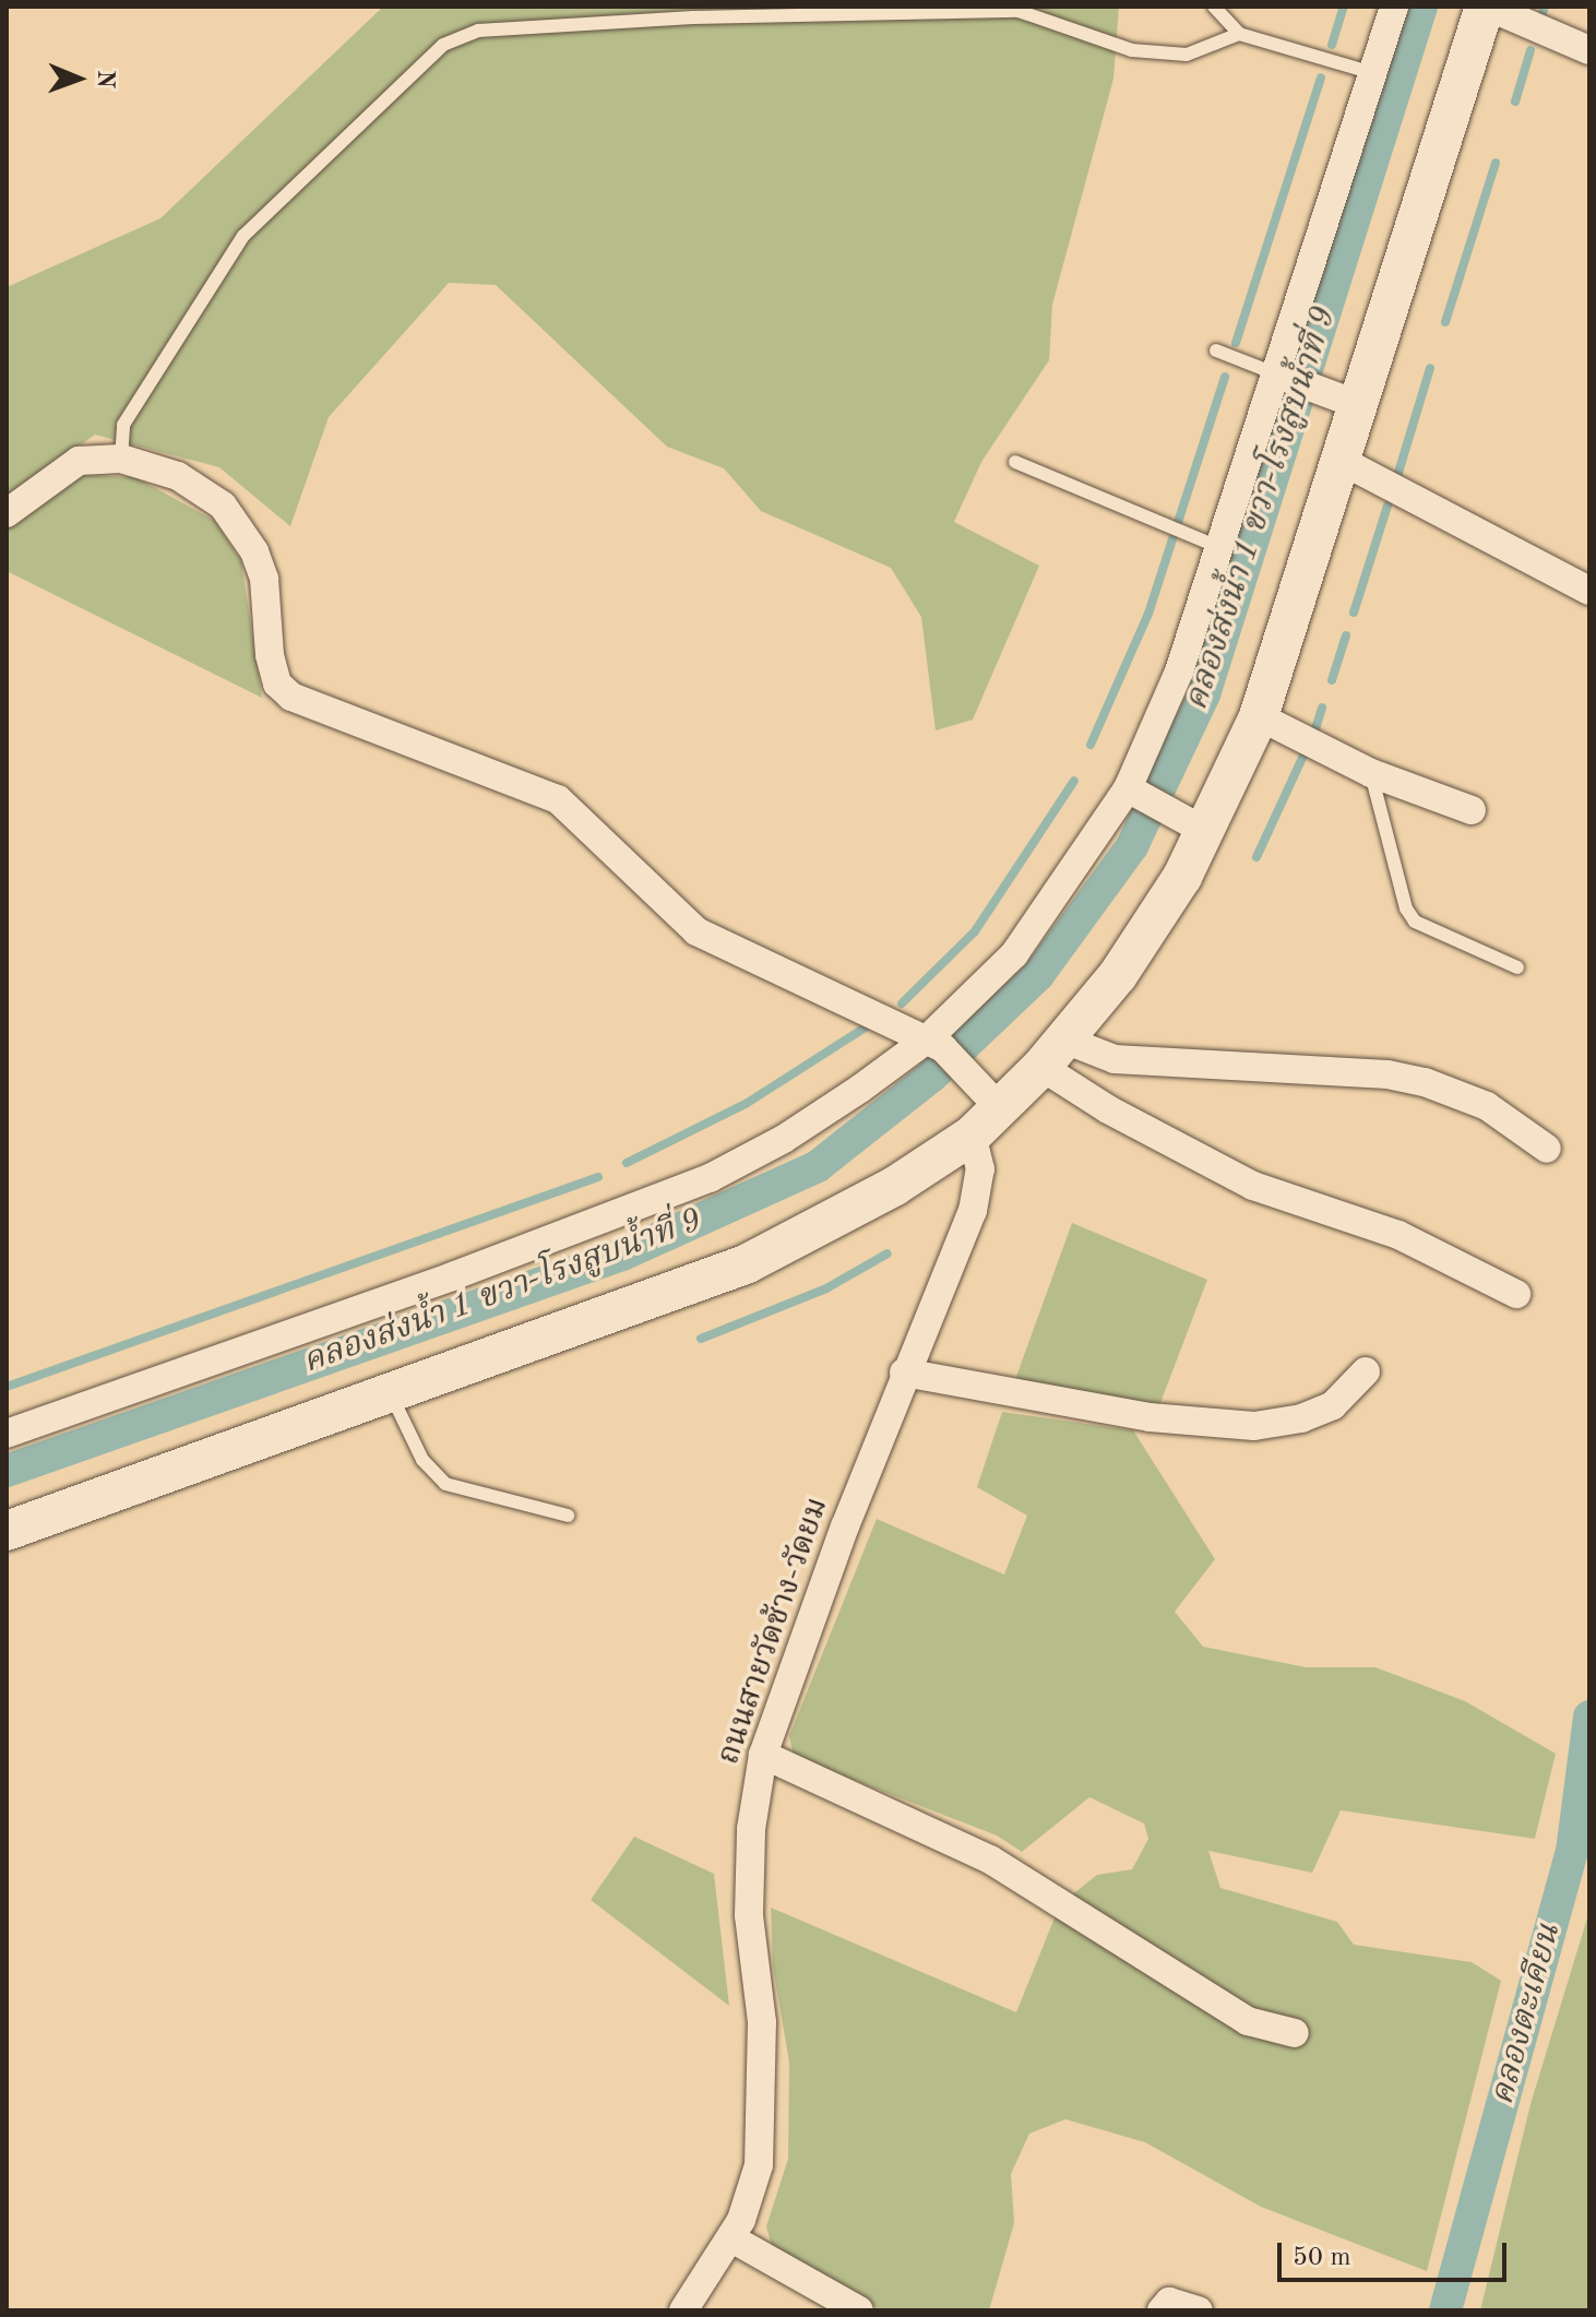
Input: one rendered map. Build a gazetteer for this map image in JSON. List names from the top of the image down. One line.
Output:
{"streets":{"street":["ถนนสายวัดช้าง-วัดยม"]},"water":["คลองส่งน้ำ 1 ขวา-โรงสูบน้ำที่ 9","คลองตะเคียน"],"scale_bar":"50 m","north":"right"}
